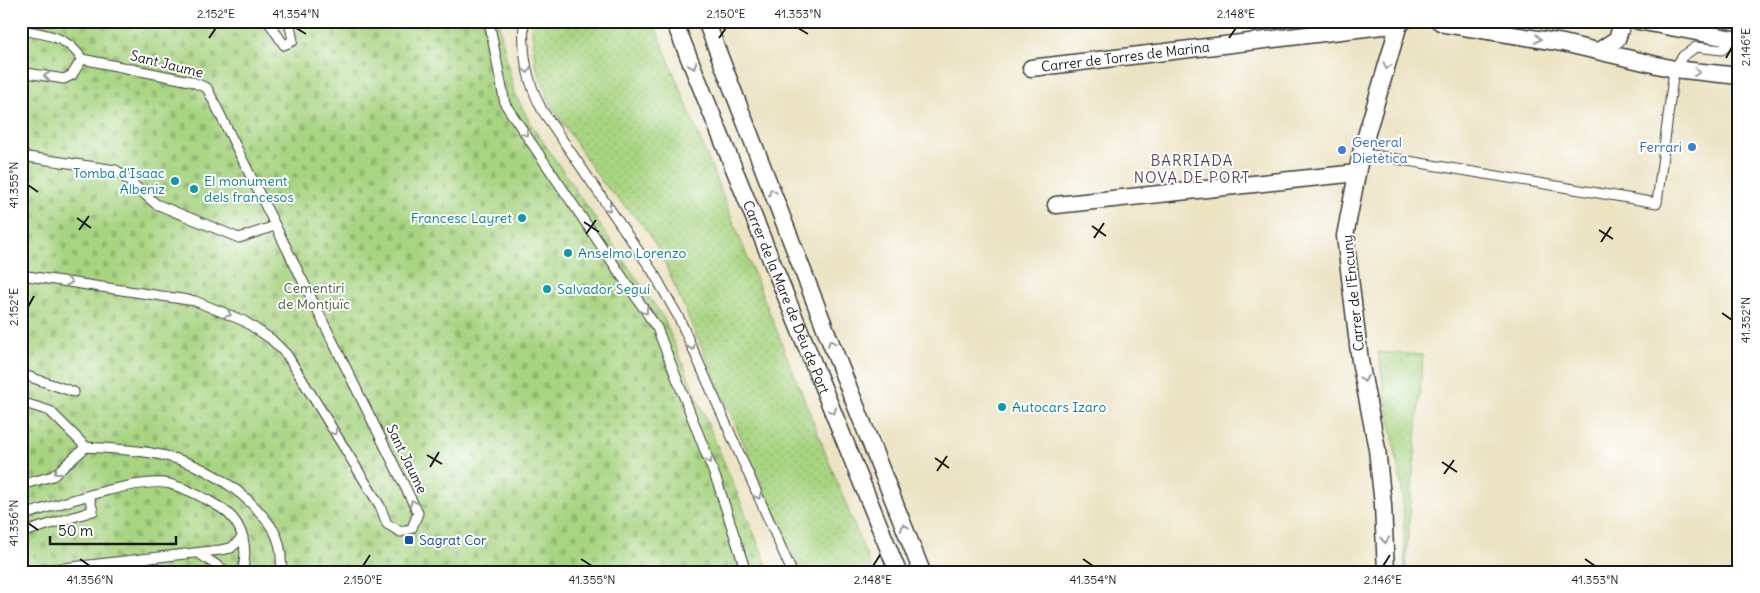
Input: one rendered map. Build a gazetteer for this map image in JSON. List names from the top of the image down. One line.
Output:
{"streets":{"street":["Carrer de Torres de Marina","Carrer de l'Encuny","Carrer de la Mare de Déu de Port"],"lane":["Sant Jaume"]},"crossings":[["Carrer de Torres de Marina","Carrer de l'Encuny"]],"one_way":["Carrer de l'Encuny"],"districts":["BARRIADA NOVA DE PORT"],"parks":["Cementiri de Montjuïc"],"places":{"other":["Ferrari","General Dietètica","Tomba d'Isaac Albeniz","El monument dels francesos","Francesc Layret","Anselmo Lorenzo","Salvador Seguí","Autocars Izaro"],"transit":["Sagrat Cor"]},"scale_bar":"50 m","coordinates":["2.152°E","41.354°N","2.150°E","41.353°N","2.148°E","2.146°E","41.355°N","41.352°N","41.356°N"]}
